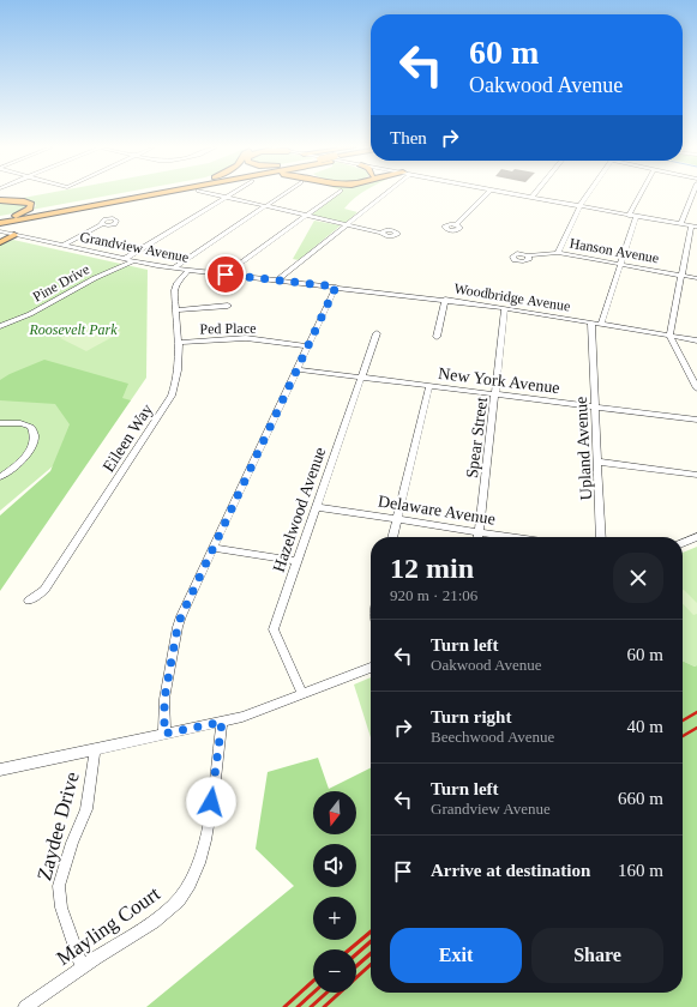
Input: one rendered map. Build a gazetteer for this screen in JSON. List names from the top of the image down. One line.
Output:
{"streets":{"street":["Grandview Avenue","Hanson Avenue","Pine Drive","Woodbridge Avenue","Ped Place","New York Avenue","Eileen Way","Spear Street","Upland Avenue","Hazelwood Avenue","Delaware Avenue","Zaydee Drive","Mayling Court"]},"crossings":[["Grandview Avenue","Pine Drive"],["Grandview Avenue","Woodbridge Avenue"],["Grandview Avenue","Eileen Way"],["Woodbridge Avenue","Spear Street"],["Woodbridge Avenue","Upland Avenue"],["Ped Place","Eileen Way"],["New York Avenue","Spear Street"],["New York Avenue","Upland Avenue"],["New York Avenue","Hazelwood Avenue"],["Spear Street","Delaware Avenue"],["Hazelwood Avenue","Delaware Avenue"],["Zaydee Drive","Mayling Court"]],"parks":["Roosevelt Park"],"north":"bottom","page":{"turn":["60 m","Oakwood Avenue"],"then":"Then","heading":["12 min","920 m · 21:06"],"list":[{"name":"Turn left","note":"Oakwood Avenue","value":"60 m"},{"name":"Turn right","note":"Beechwood Avenue","value":"40 m"},{"name":"Turn left","note":"Grandview Avenue","value":"660 m"},{"name":"Arrive at destination","value":"160 m"}],"map_buttons":["+","−"],"buttons":["Exit","Share"]}}
